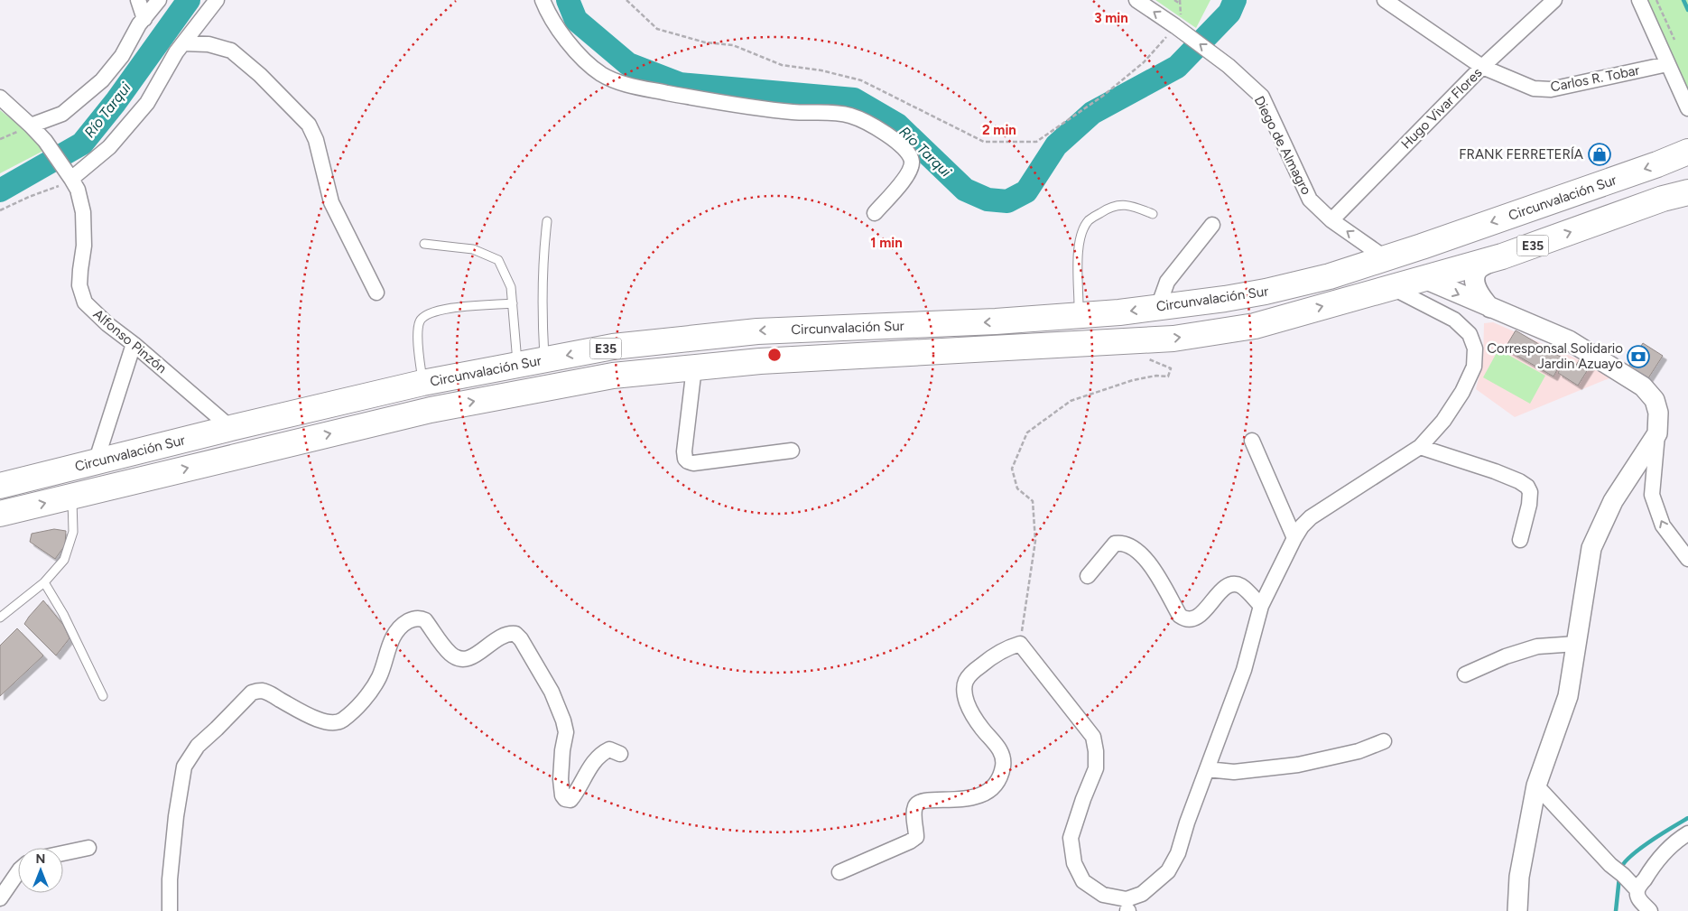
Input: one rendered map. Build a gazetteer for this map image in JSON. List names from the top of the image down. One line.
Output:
{"streets":{"highway":["Circunvalación Sur","E35"],"street":["Carlos R. Tobar","Hugo Vivar Flores","Diego de Almagro","Alfonso Pinzón"]},"crossings":[["Carlos R. Tobar","Hugo Vivar Flores"],["Hugo Vivar Flores","Diego de Almagro"],["Diego de Almagro","Circunvalación Sur"],["Circunvalación Sur","Alfonso Pinzón"]],"one_way":["Diego de Almagro"],"water":["Río Tarqui"],"places":{"shop":["FRANK FERRETERÍA"],"bank":["Corresponsal Solidario Jardin Azuayo"]},"north":"top","rings":["3 min","2 min","1 min"]}
